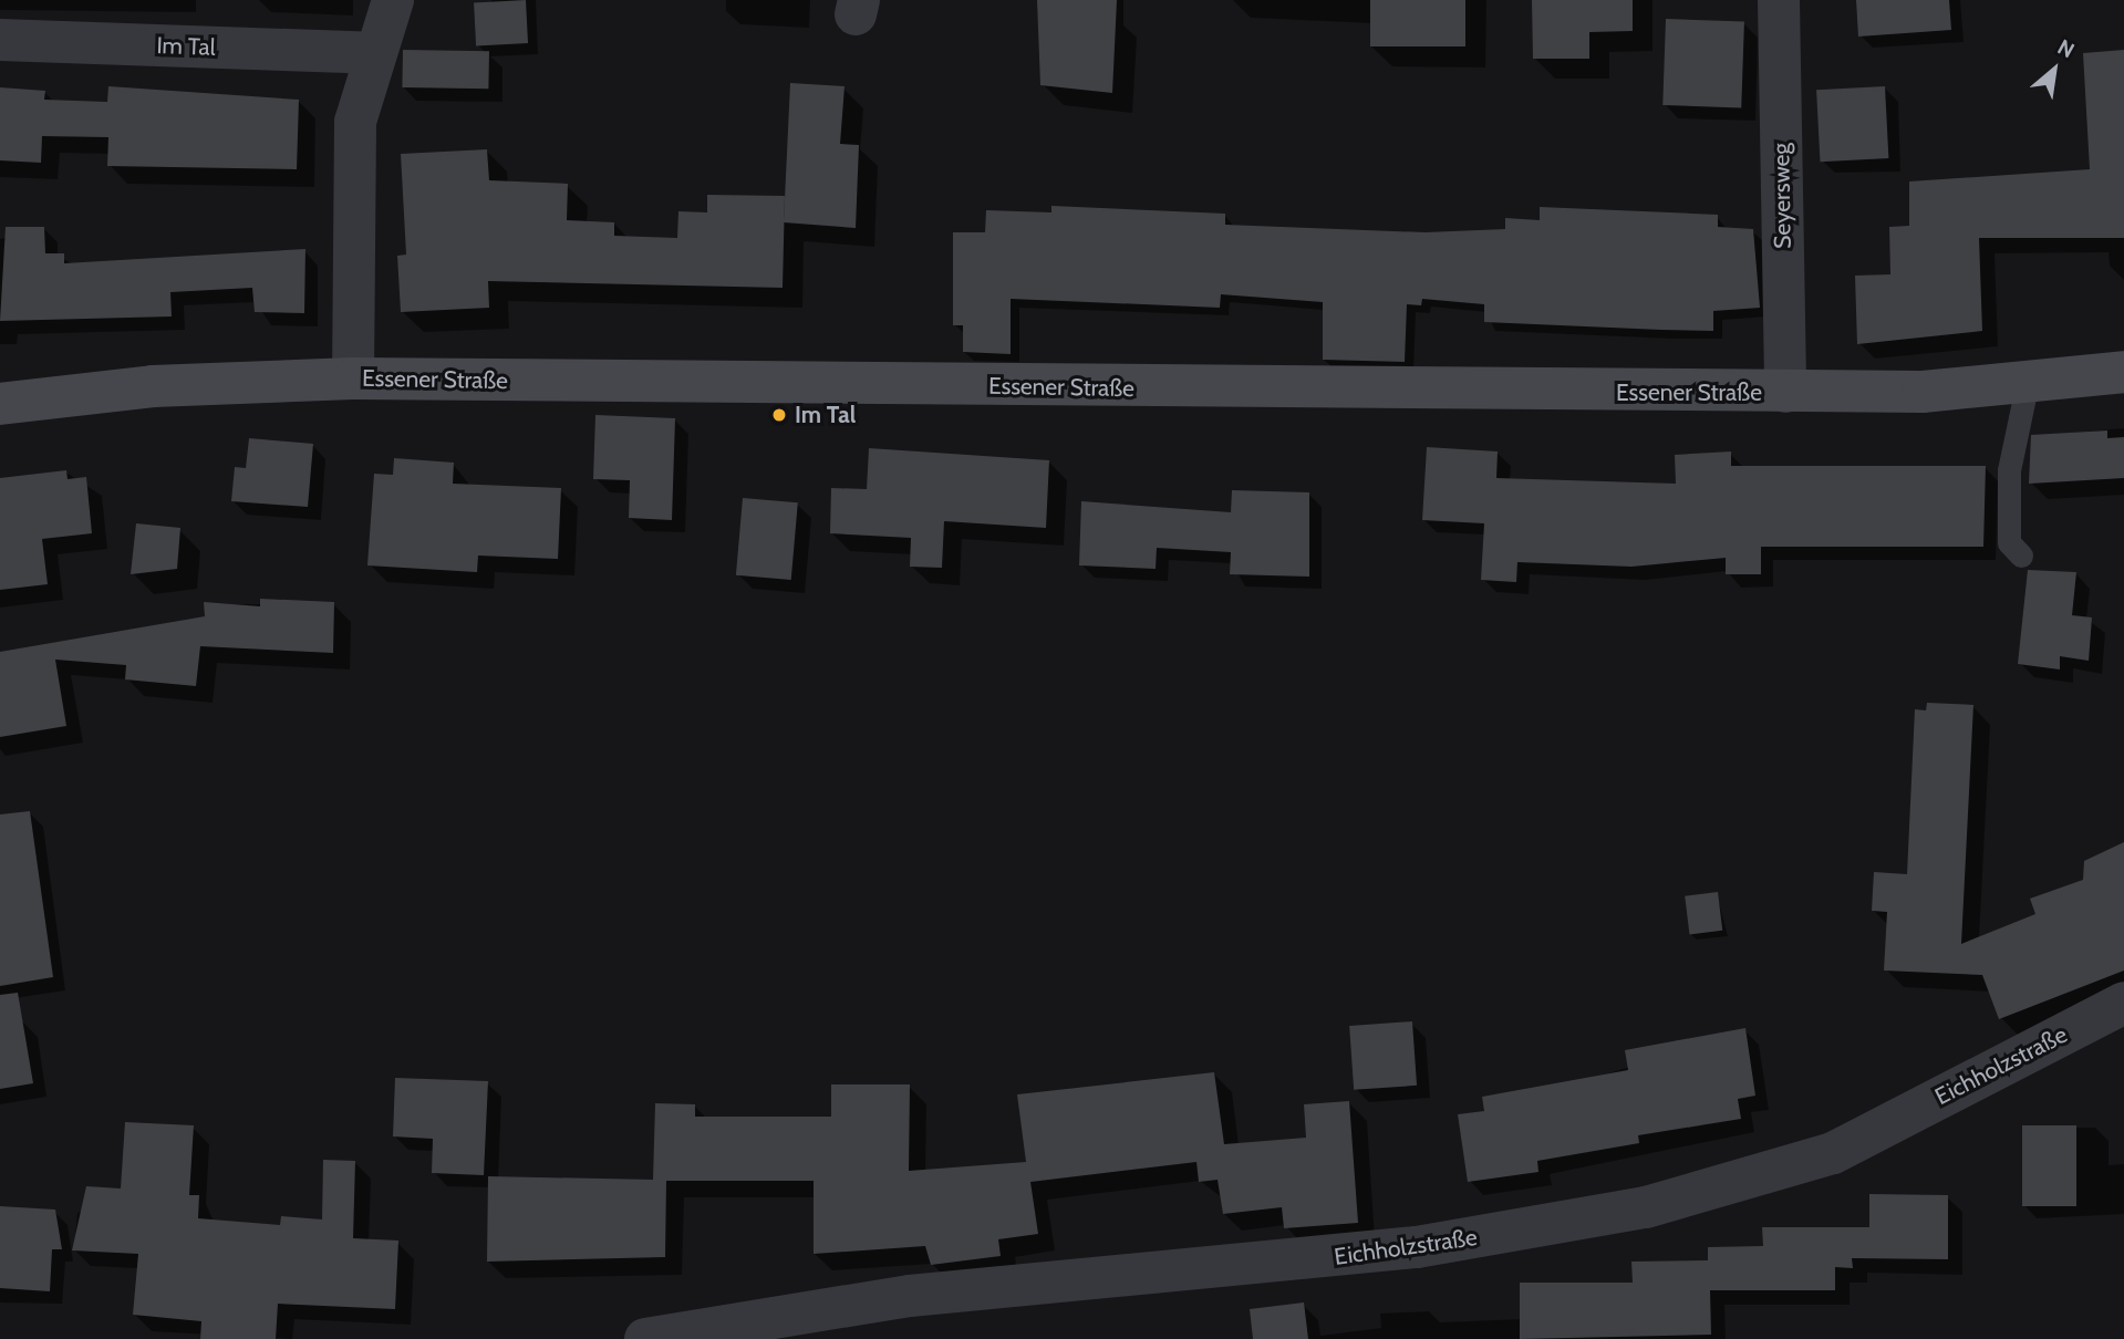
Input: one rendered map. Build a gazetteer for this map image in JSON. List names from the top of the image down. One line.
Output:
{"streets":{"street":["Im Tal","Seyersweg","Essener Straße","Eichholzstraße"]},"crossings":[["Seyersweg","Essener Straße"]],"places":["Im Tal"],"north":"top right"}
